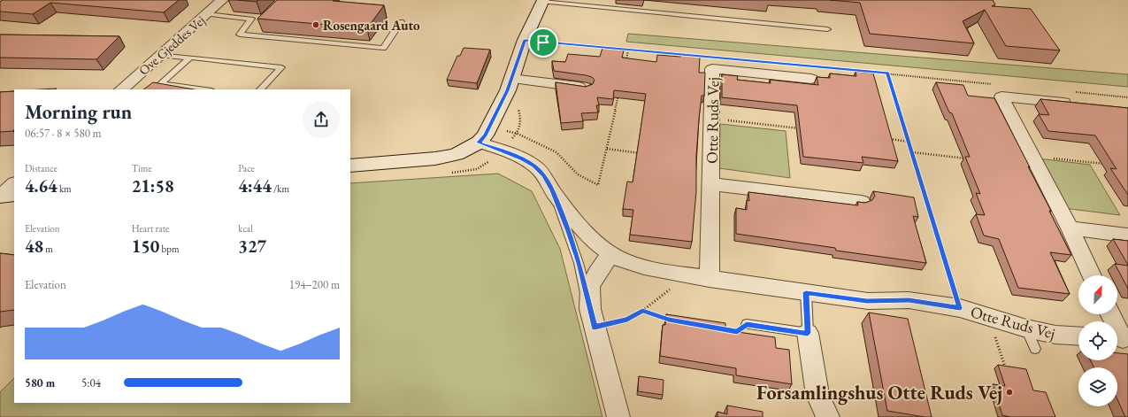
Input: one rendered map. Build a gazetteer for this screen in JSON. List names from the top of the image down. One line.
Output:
{"streets":{"street":["Ove Gjeddes Vej","Otte Ruds Vej"]},"places":["Rosengaard Auto","Forsamlingshus Otte Ruds Vej"],"north":"top right","page":{"heading":["Morning run","06:57 · 8 × 580 m"],"stats":[["Distance","4.64 km"],["Time","21:58"],["Pace","4:44 /km"],["Elevation","48 m"],["Heart rate","150 bpm"],["kcal","327"]],"chart":["Elevation","194–200 m"],"list":[{"name":"580 m","note":"5:04"}]}}
